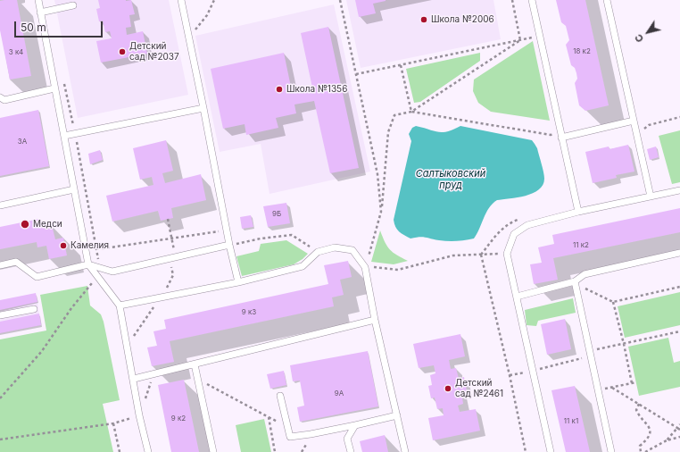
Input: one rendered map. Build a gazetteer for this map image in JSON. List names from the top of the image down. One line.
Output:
{"water":["Салтыковский пруд"],"places":["Школа №2006","Детский сад №2037","Школа №1356","Медси","Камелия","Детский сад №2461"],"house_numbers":["18 к2","3 к4","3А","9Б","11 к2","9 к3","9А","9 к2","11 к1"],"scale_bar":"50 m","north":"bottom left"}
